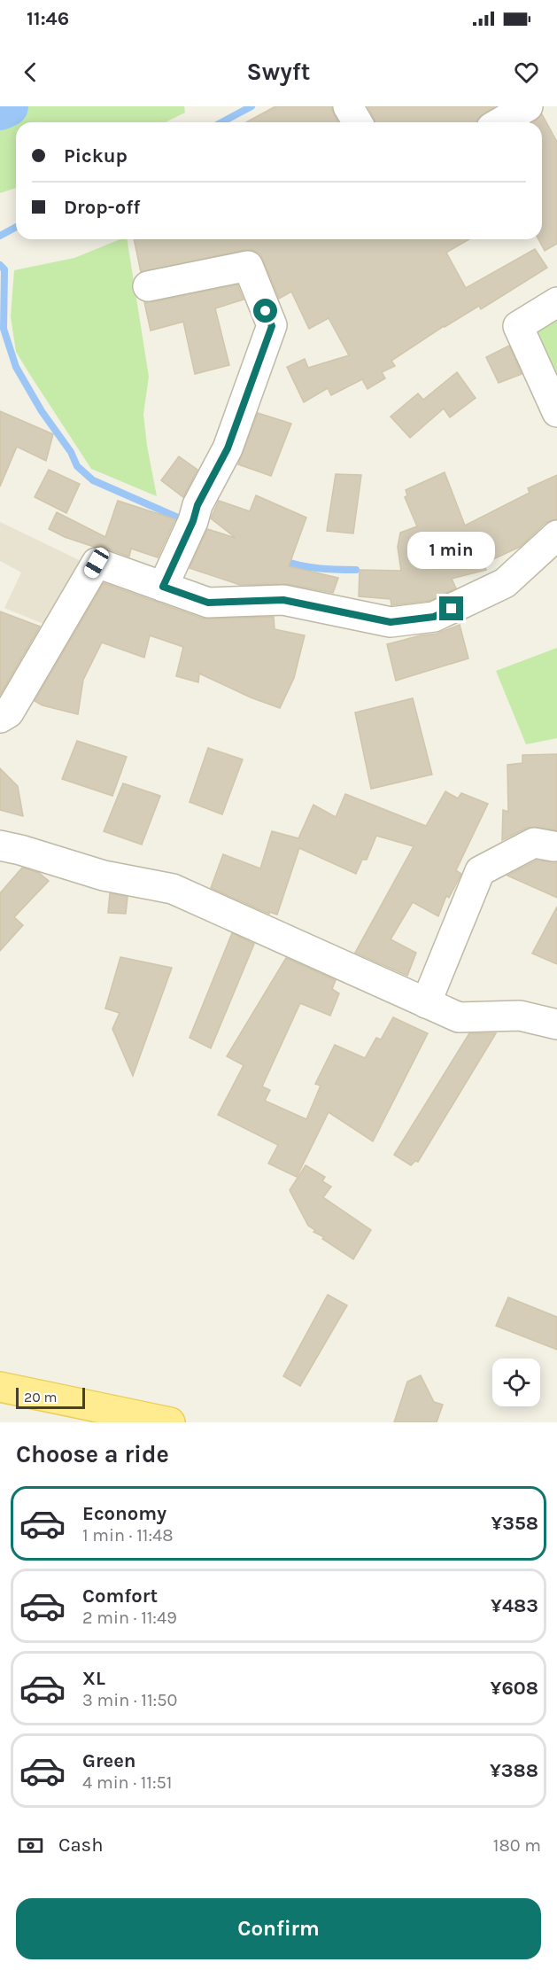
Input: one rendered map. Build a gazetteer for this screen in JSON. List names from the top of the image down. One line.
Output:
{"scale_bar":"20 m","page":{"status":"11:46","header":"Swyft","banner":["Pickup","Drop-off"],"bubble":"1 min","scale":"20 m","heading":"Choose a ride","list":[{"name":"Economy","note":"1 min · 11:48","value":"¥358"},{"name":"Comfort","note":"2 min · 11:49","value":"¥483"},{"name":"XL","note":"3 min · 11:50","value":"¥608"},{"name":"Green","note":"4 min · 11:51","value":"¥388"}],"pay":["Cash","180 m"],"buttons":"Confirm"}}
